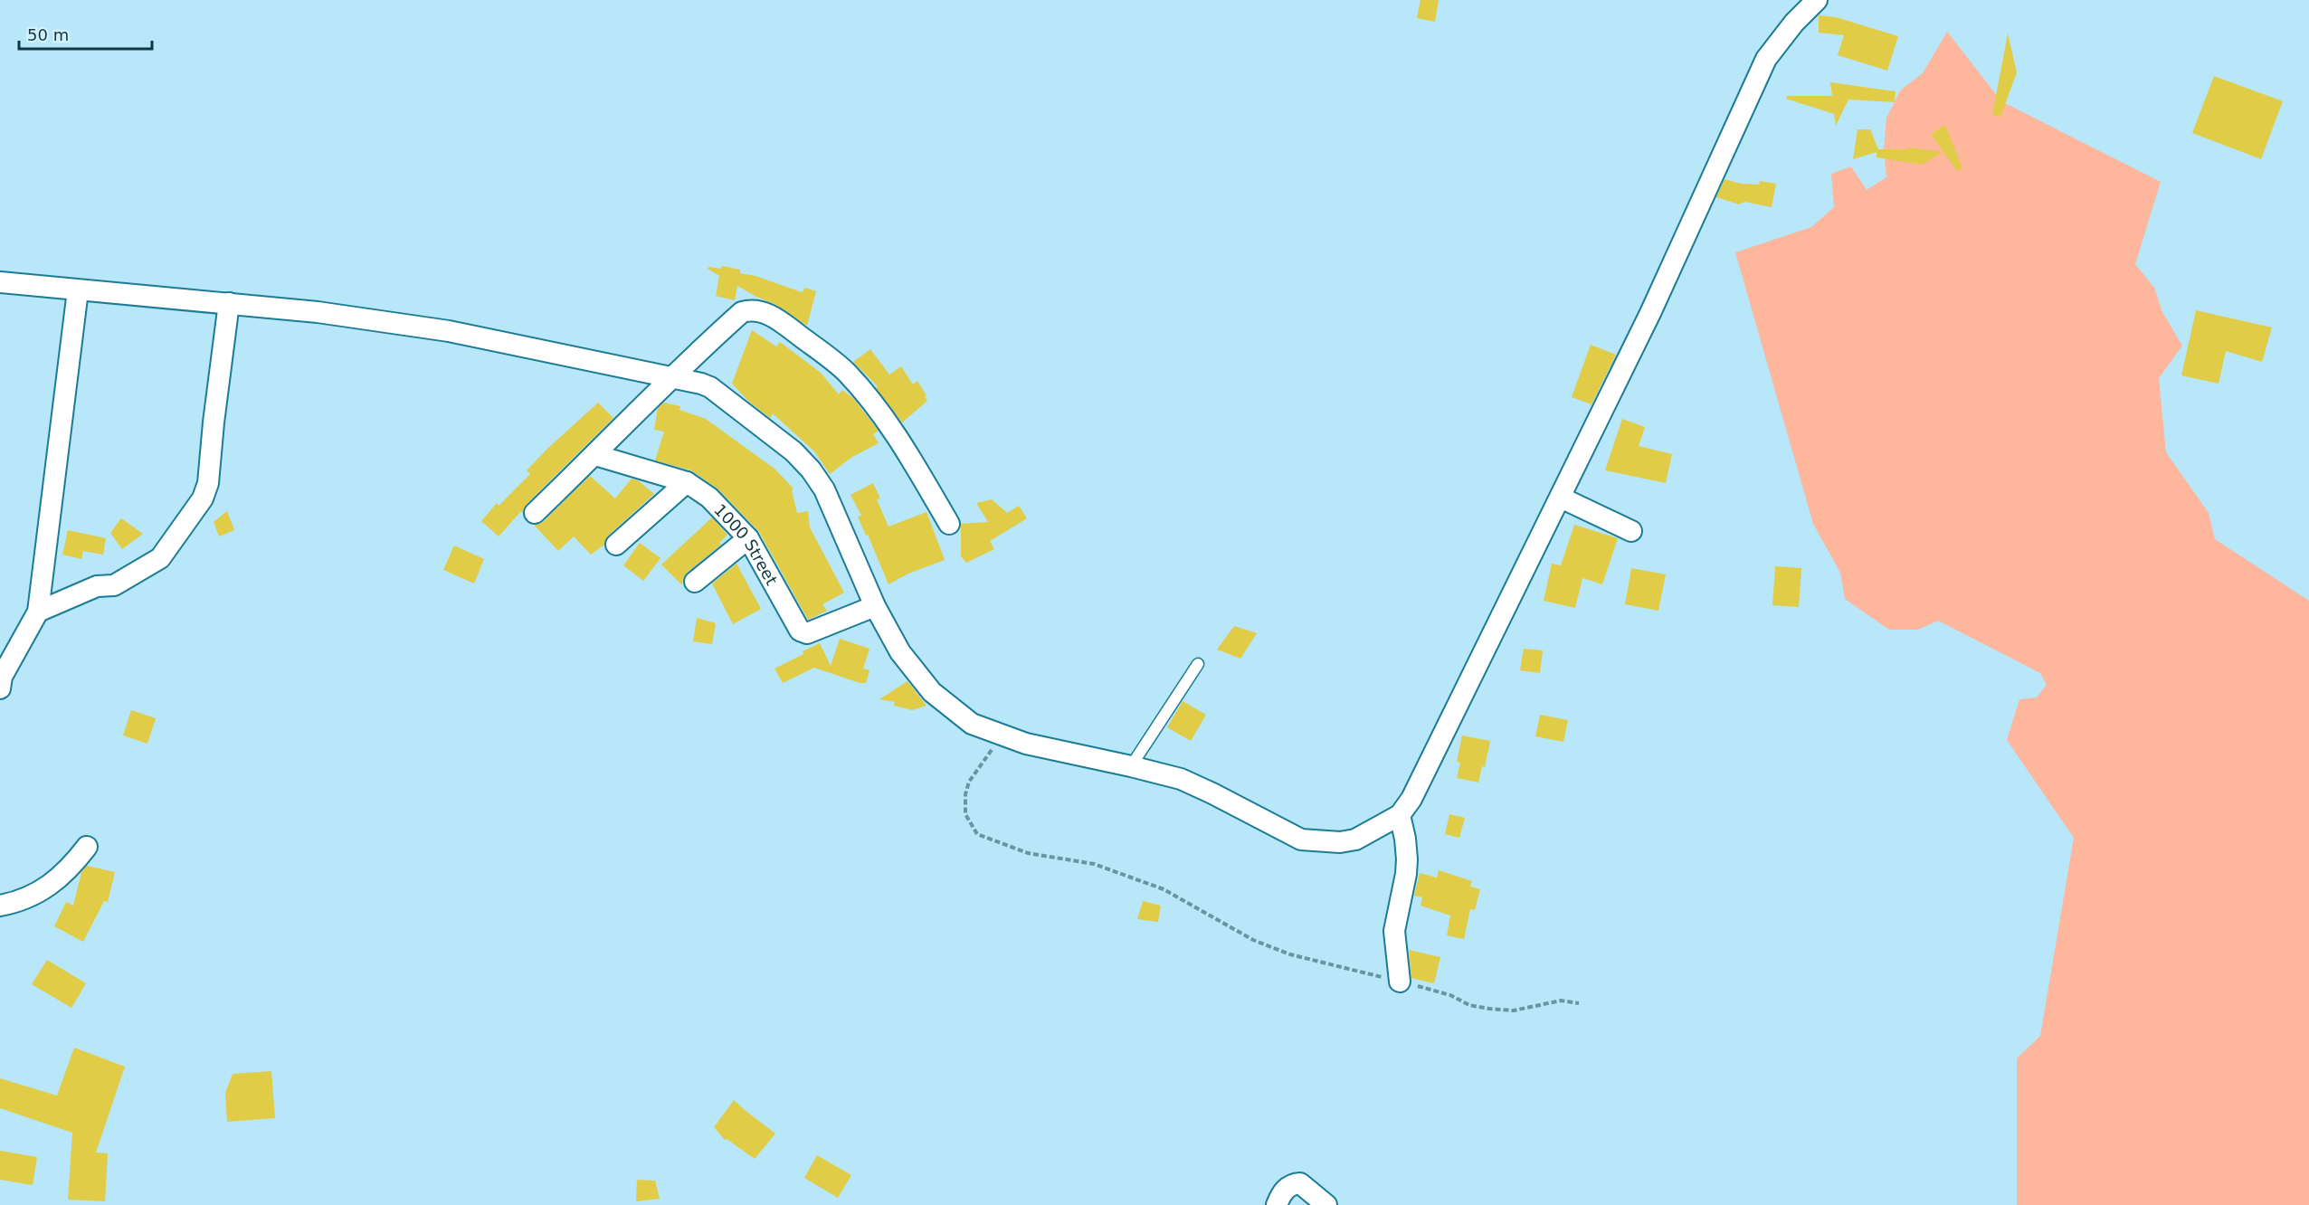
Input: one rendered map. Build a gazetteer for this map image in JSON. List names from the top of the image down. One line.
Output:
{"streets":{"street":["1000 Street"]},"scale_bar":"50 m"}
